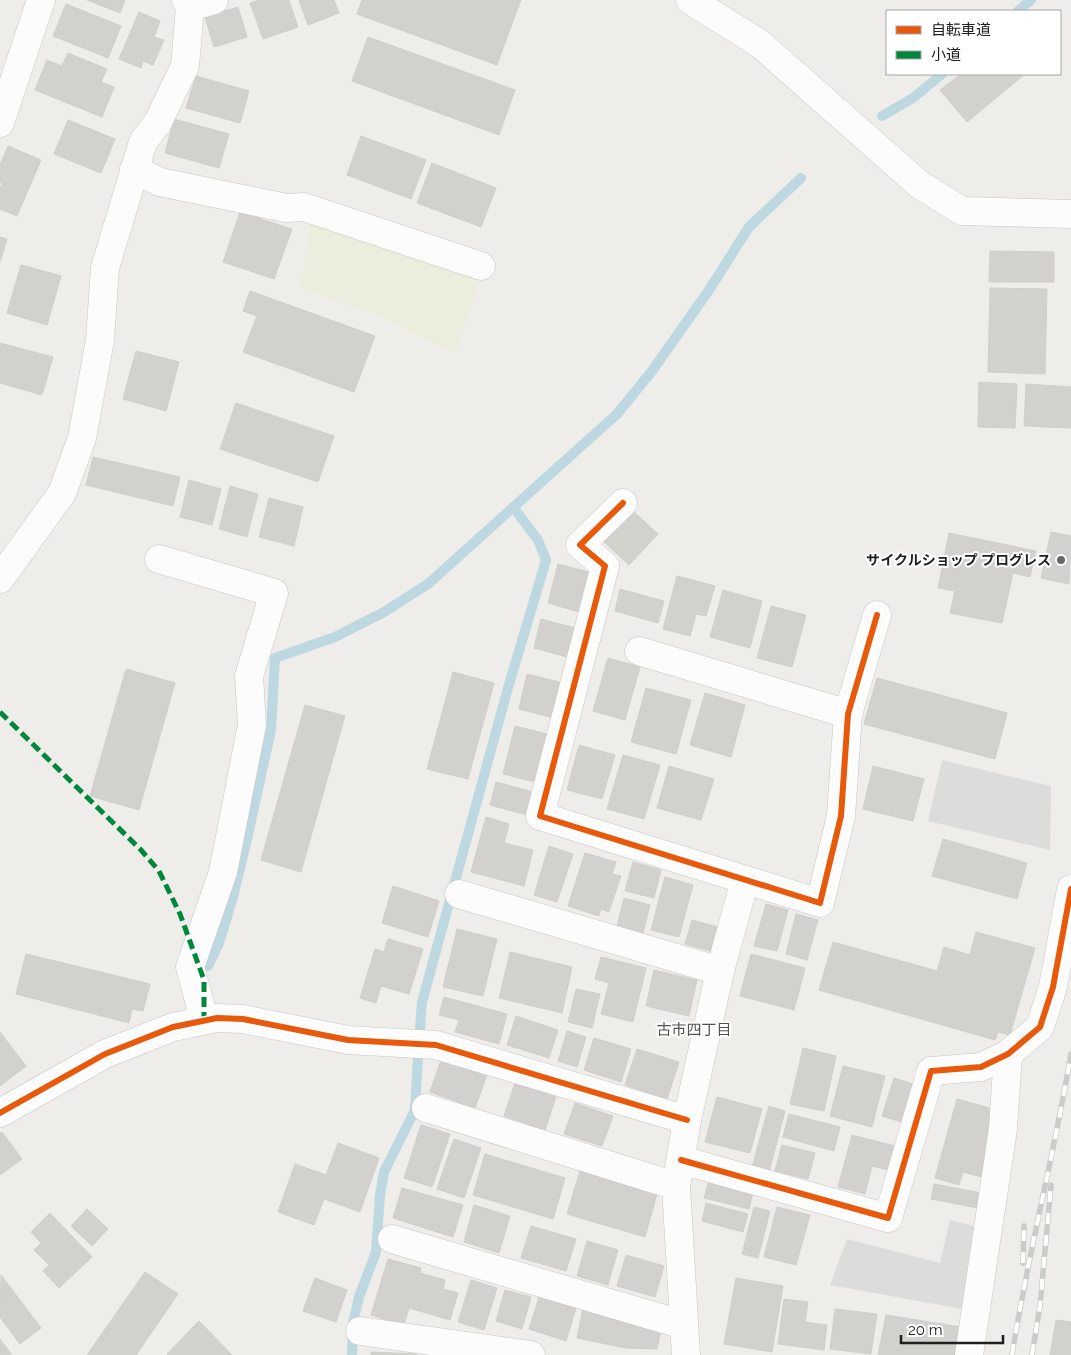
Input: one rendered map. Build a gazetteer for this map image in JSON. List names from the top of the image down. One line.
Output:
{"districts":["古市四丁目"],"places":["サイクルショップ プログレス"],"legend":["自転車道","小道"],"scale_bar":"20 m"}
